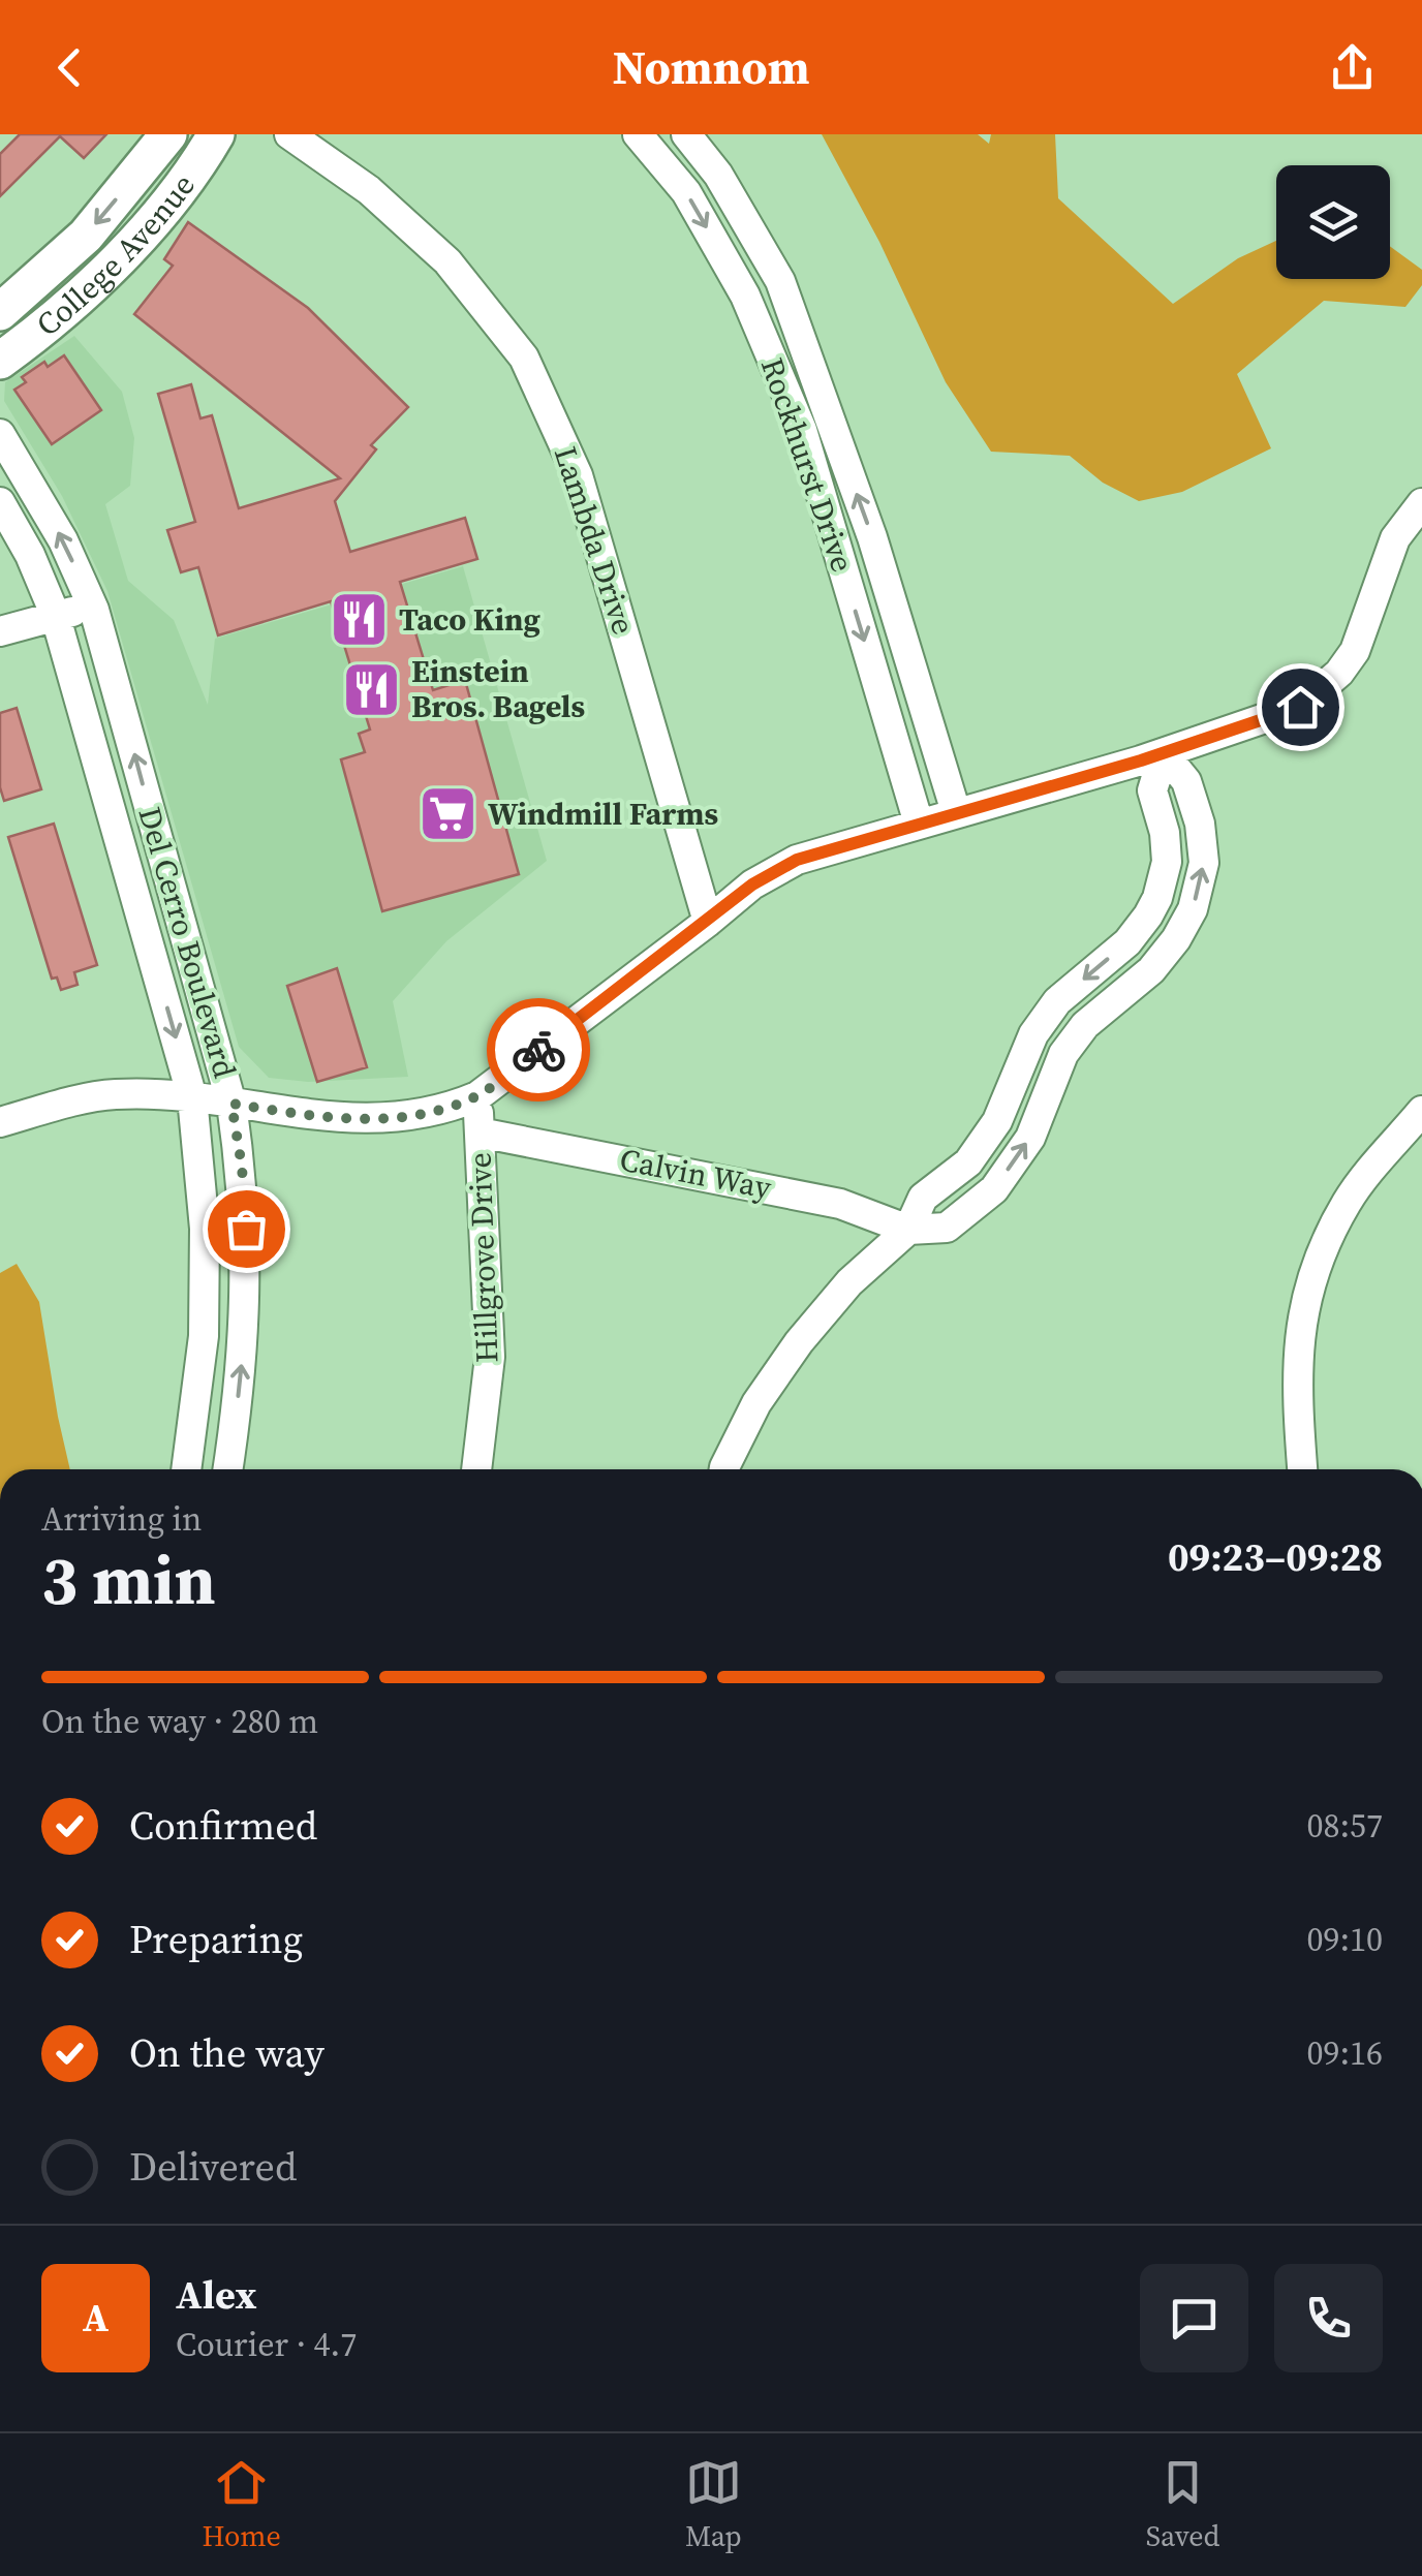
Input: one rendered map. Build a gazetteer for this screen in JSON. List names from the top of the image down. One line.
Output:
{"streets":{"main road":["College Avenue"],"street":["Rockhurst Drive","Lambda Drive","Del Cerro Boulevard","Calvin Way","Hillgrove Drive"]},"crossings":[["Calvin Way","Hillgrove Drive"]],"places":{"restaurant":["Taco King","Einstein Bros. Bagels"],"supermarket":["Windmill Farms"]},"page":{"header":"Nomnom","heading":["3 min","Arriving in","09:23–09:28"],"panel":["Alex","Courier · 4.7"],"bar":"On the way · 280 m","list":[["Confirmed","08:57"],["Preparing","09:10"],["On the way","09:16"],"Delivered"],"round":"A","tabs":["Home","Map","Saved"]}}
